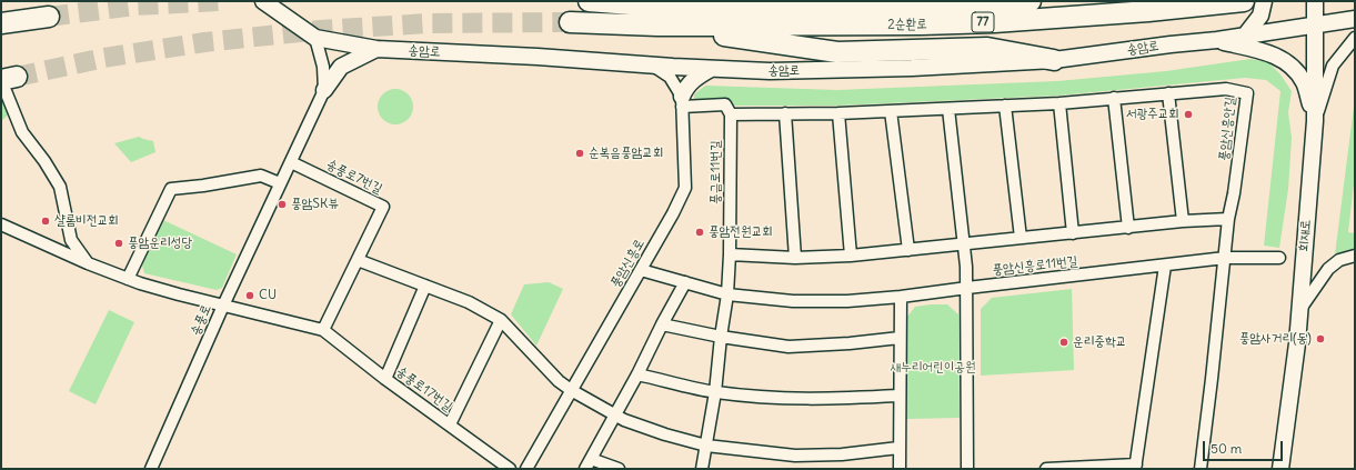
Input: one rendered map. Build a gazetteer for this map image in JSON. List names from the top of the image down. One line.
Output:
{"streets":{"highway":["77","2순환로"],"street":["송암로","풍암신흥안길","풍금로11번길","송풍로7번길","회재로","풍암신흥로","풍암신흥로11번길","송풍로","송풍로17번길"]},"crossings":[["송암로","회재로"],["송암로","풍암신흥로"],["송암로","송풍로"],["풍암신흥안길","풍금로11번길"],["풍암신흥안길","풍암신흥로11번길"],["풍금로11번길","풍암신흥로11번길"],["송풍로7번길","송풍로"],["풍암신흥로","풍암신흥로11번길"],["송풍로","송풍로17번길"]],"parks":["새누리어린이공원"],"places":["서광주교회","순복음풍암교회","풍암SK뷰","샬롬비전교회","풍암전원교회","풍암운리성당","CU","풍암사거리(동)","운리중학교"],"scale_bar":"50 m"}
